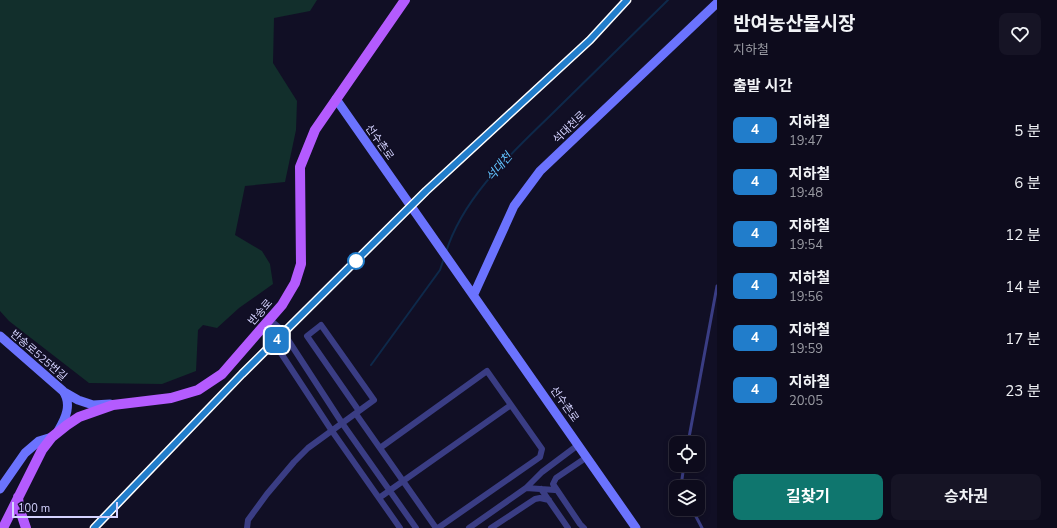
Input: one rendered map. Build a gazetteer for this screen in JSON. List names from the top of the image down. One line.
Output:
{"streets":{"main road":["석대천로","선수촌로","반송로","반송로525번길"]},"crossings":[["석대천로","선수촌로"],["선수촌로","반송로"],["반송로","반송로525번길"]],"water":["석대천"],"lines":["metro line 4"],"scale_bar":"100 m","page":{"on_map":"4","heading":[["반여농산물시장","지하철"],"출발 시간"],"list":[{"mark":"4","name":"지하철","note":"19:47","value":"5 분"},{"mark":"4","name":"지하철","note":"19:48","value":"6 분"},{"mark":"4","name":"지하철","note":"19:54","value":"12 분"},{"mark":"4","name":"지하철","note":"19:56","value":"14 분"},{"mark":"4","name":"지하철","note":"19:59","value":"17 분"},{"mark":"4","name":"지하철","note":"20:05","value":"23 분"}],"buttons":["길찾기","승차권"],"scale":"100 m"}}
